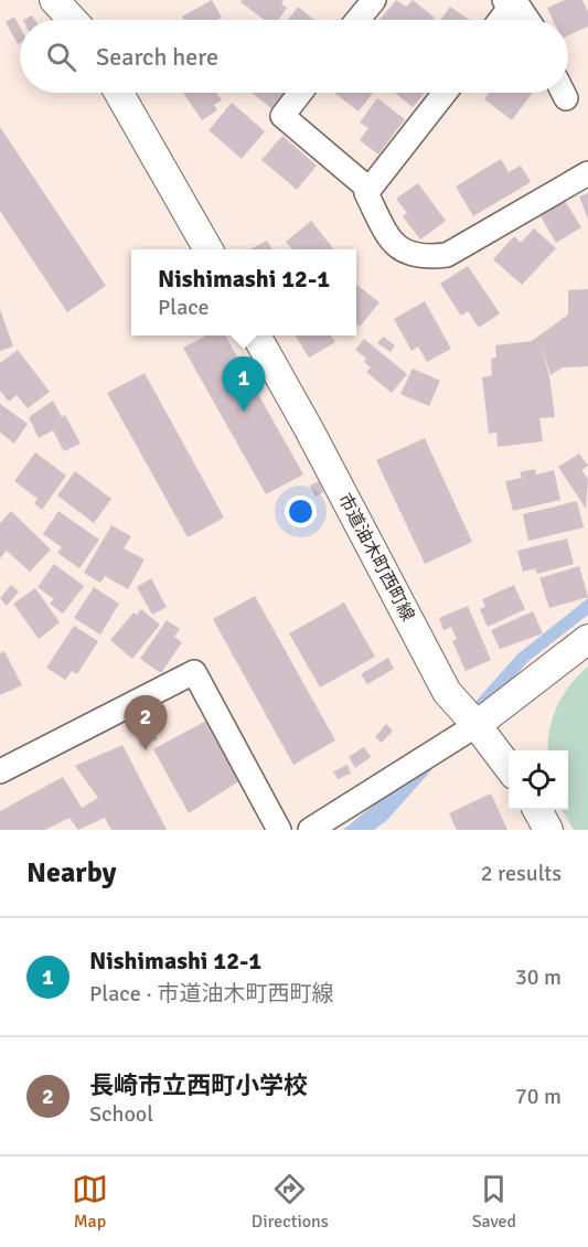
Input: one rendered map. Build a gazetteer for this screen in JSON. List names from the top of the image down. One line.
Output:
{"streets":{"street":["市道油木町西町線"]},"page":{"search":"Search here","popup":["Nishimashi 12-1","Place"],"pins":["1","2"],"heading":["Nearby","2 results"],"list":[{"mark":"1","name":"Nishimashi 12-1","note":"Place · 市道油木町西町線","value":"30 m"},{"mark":"2","name":"長崎市立西町小学校","note":"School","value":"70 m"}],"nav":["Map","Directions","Saved"]}}
